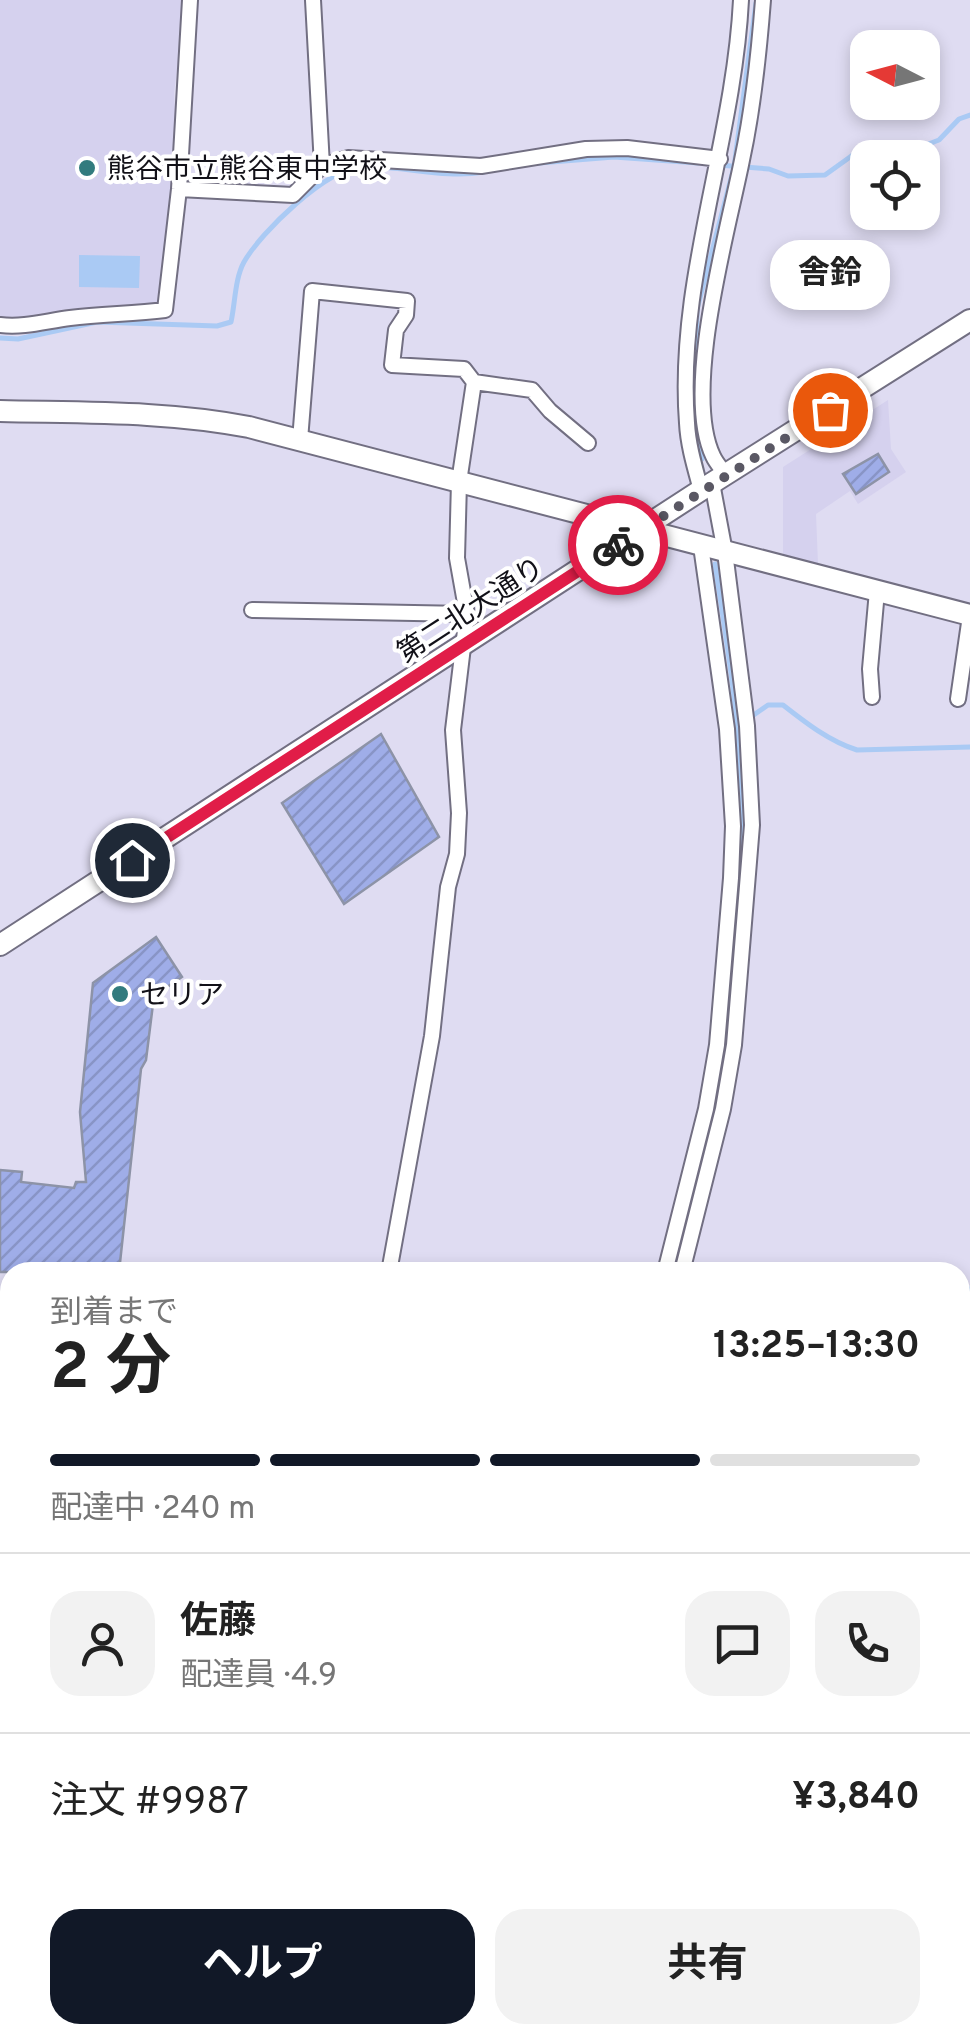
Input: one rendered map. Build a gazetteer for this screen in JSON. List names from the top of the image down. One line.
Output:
{"streets":{"street":["第二北大通り"]},"places":["熊谷市立熊谷東中学校","舎鈴","セリア"],"north":"left","page":{"bubble":"舎鈴","heading":["2 分","到着まで","13:25–13:30"],"panel":["佐藤","配達員 · 4.9","注文 #9987","¥3,840"],"bar":"配達中 · 240 m","buttons":["ヘルプ","共有"]}}
